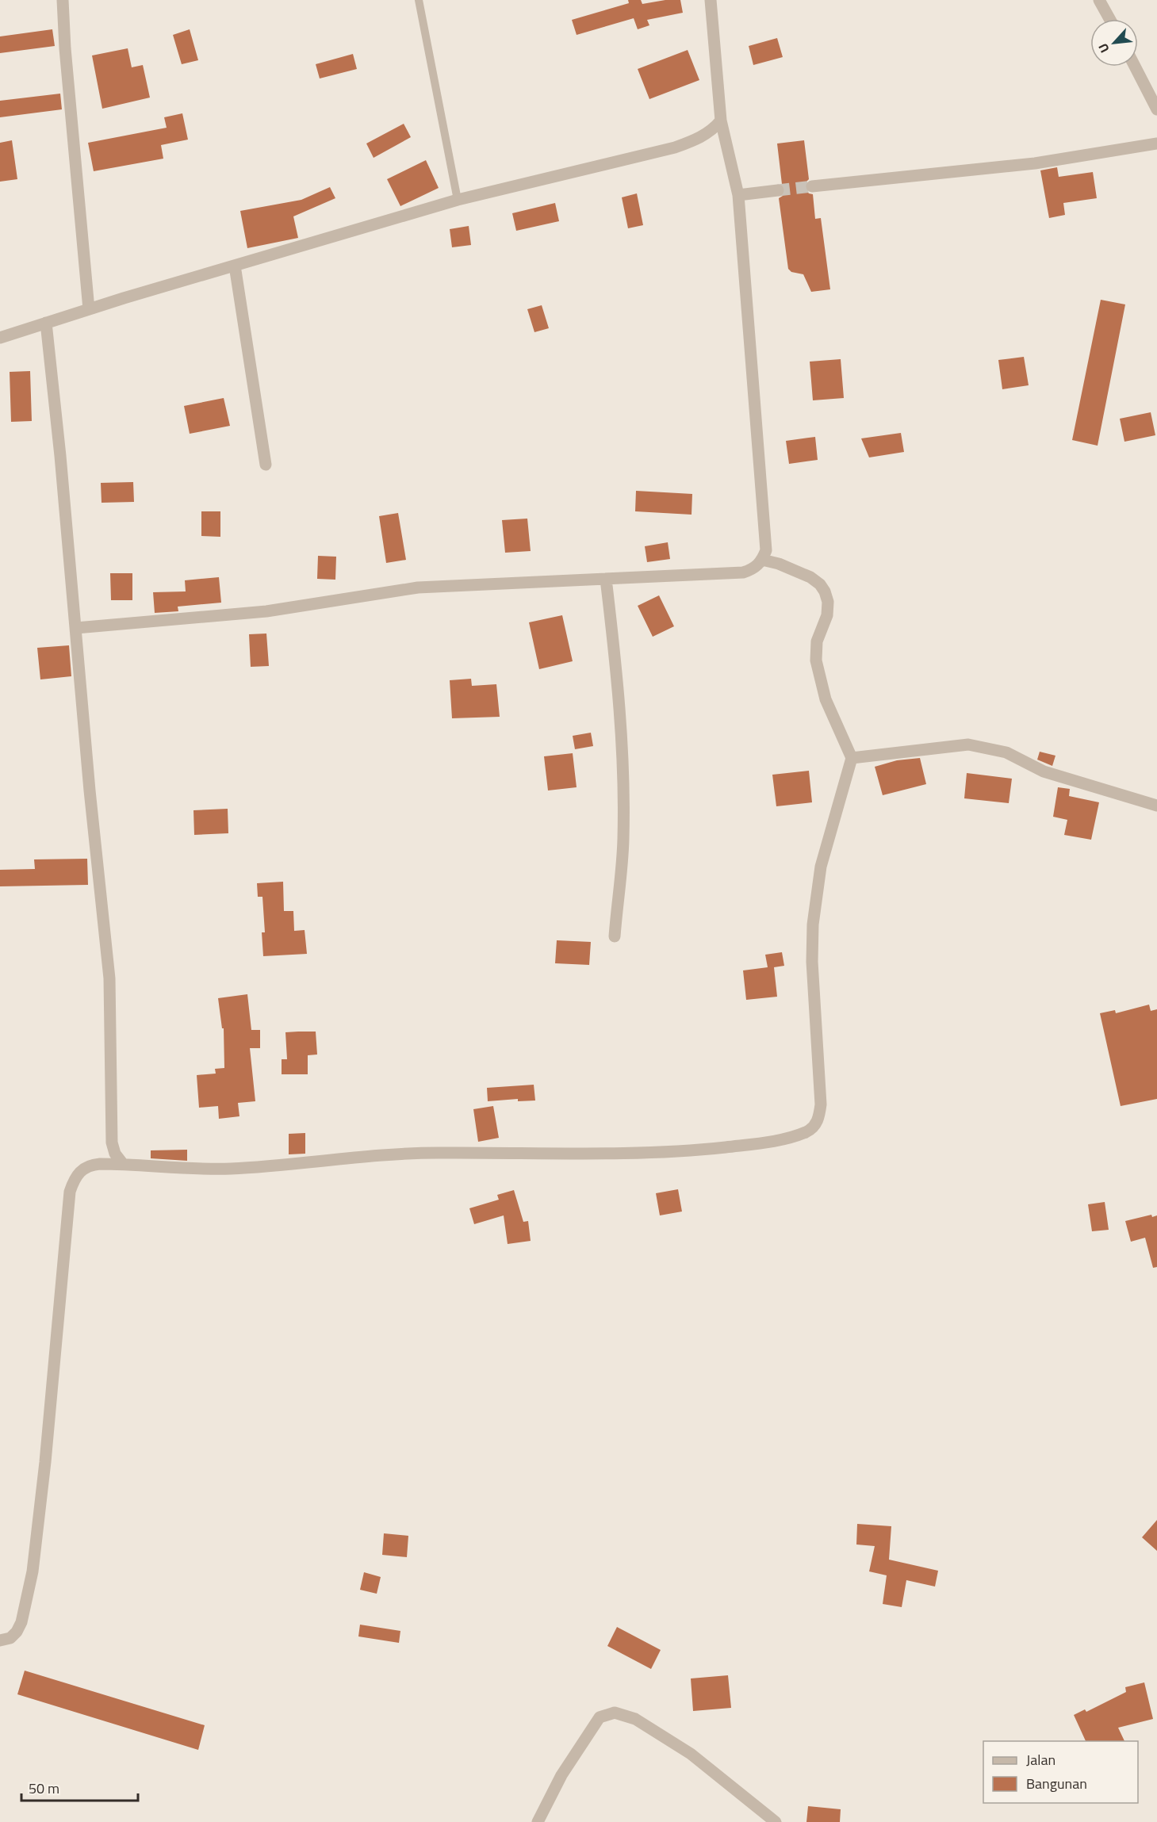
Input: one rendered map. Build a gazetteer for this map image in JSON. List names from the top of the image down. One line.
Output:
{"legend":["Jalan","Bangunan"],"scale_bar":"50 m","north":"bottom left"}
